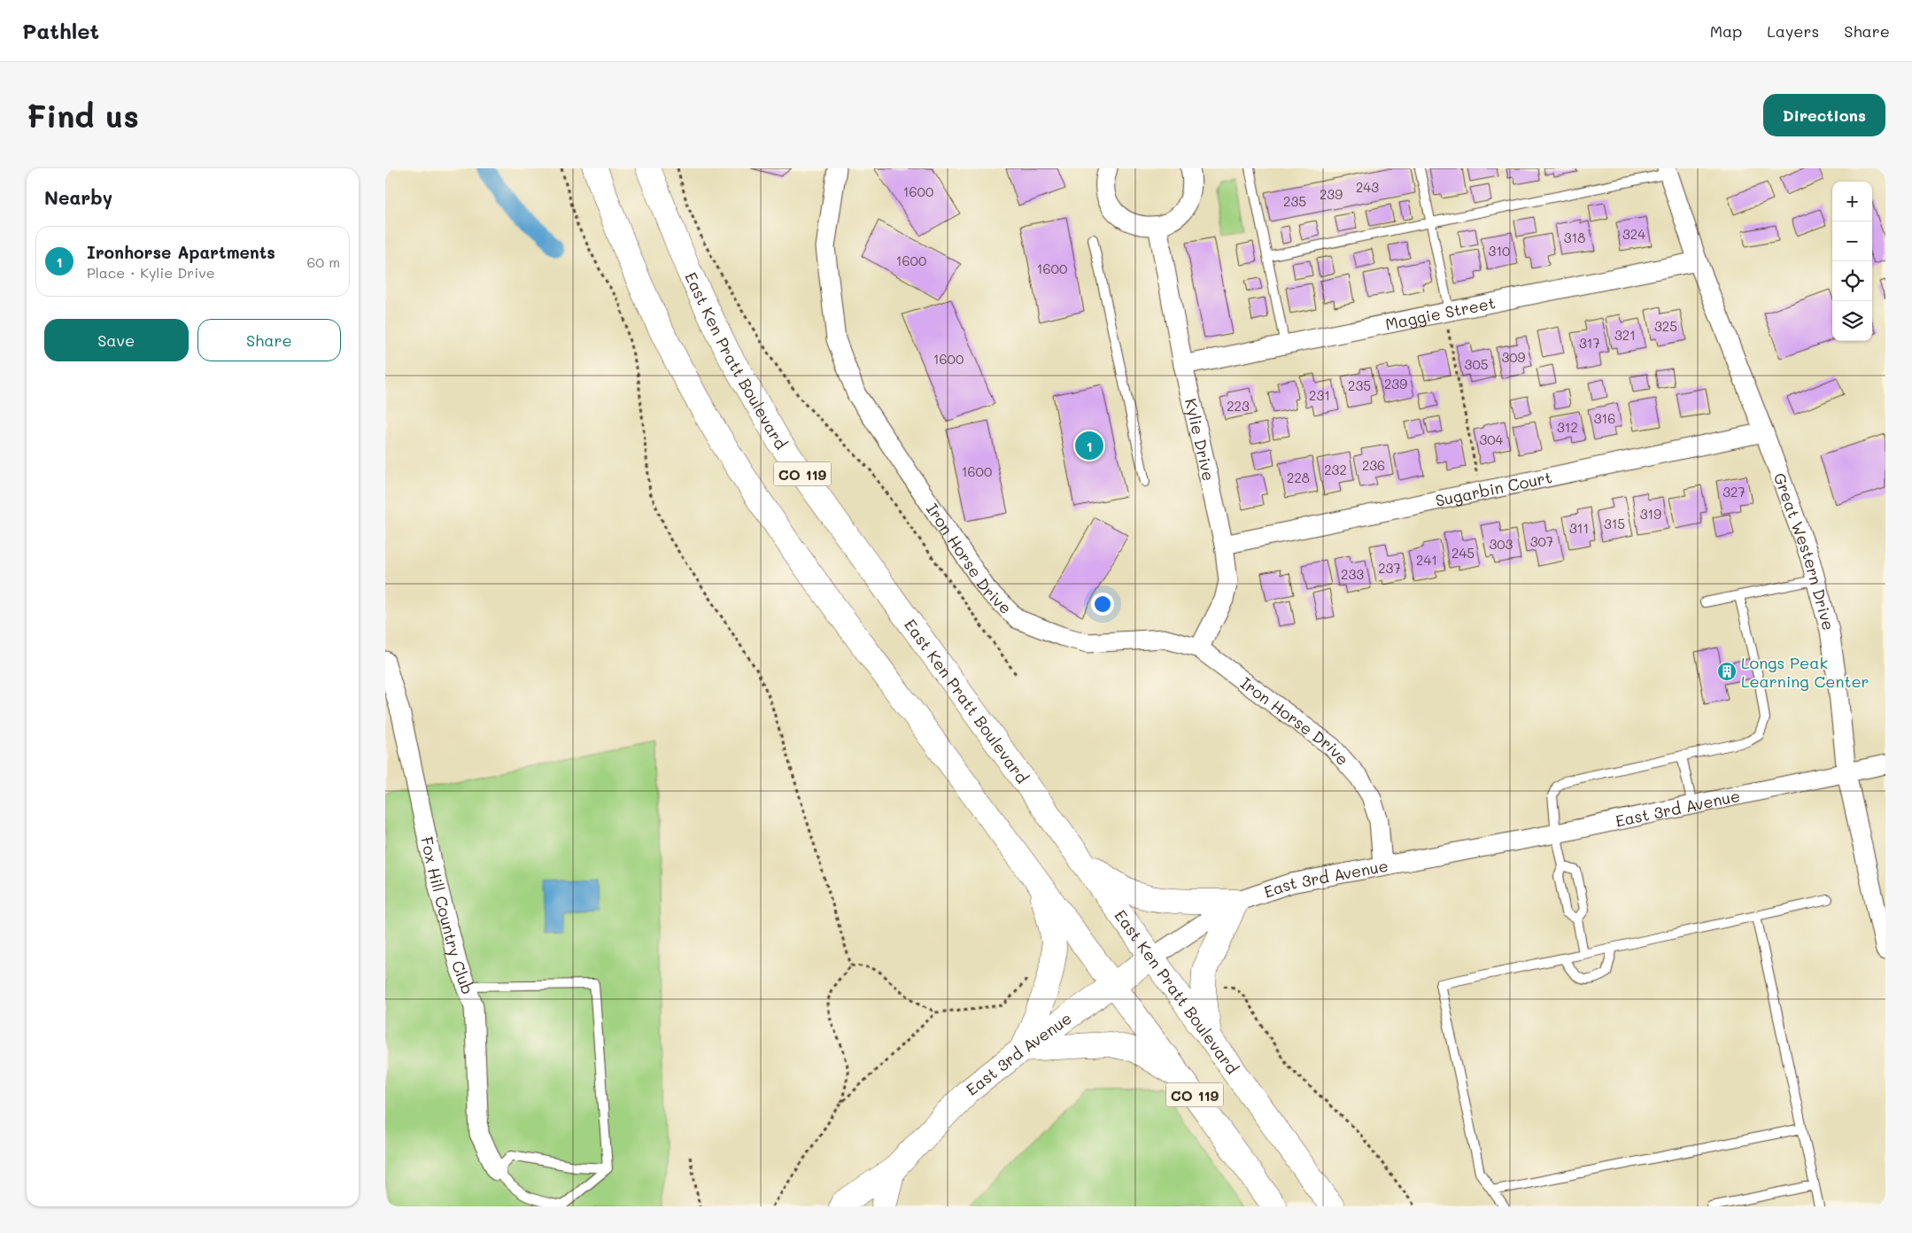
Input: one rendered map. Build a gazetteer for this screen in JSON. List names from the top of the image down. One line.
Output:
{"streets":{"main road":["East Ken Pratt Boulevard","CO 119","East 3rd Avenue"],"street":["Maggie Street","Kylie Drive","Sugarbin Court","Great Western Drive","Iron Horse Drive","Fox Hill Country Club"]},"crossings":[["Maggie Street","Kylie Drive"],["Maggie Street","Great Western Drive"],["East Ken Pratt Boulevard","East 3rd Avenue"],["Kylie Drive","Sugarbin Court"],["Kylie Drive","Iron Horse Drive"],["CO 119","East 3rd Avenue"],["Sugarbin Court","Great Western Drive"],["Great Western Drive","East 3rd Avenue"],["Iron Horse Drive","East 3rd Avenue"]],"places":{"building":["Longs Peak Learning Center"]},"house_numbers":["243","1600","239","235","324","318","310","1600","1600","325","321","317","309","1600","305","239","235","231","223","316","312","304","236","232","1600","228","327","319","315","311","307","303","245","241","237","233"],"page":{"header":"Pathlet","nav":["Map","Layers","Share"],"buttons":["Directions",["Save","Share"]],"title":"Find us","heading":"Nearby","map_buttons":["+","−"],"list":[{"mark":"1","name":"Ironhorse Apartments","note":"Place · Kylie Drive","value":"60 m"}],"pins":"1"}}
